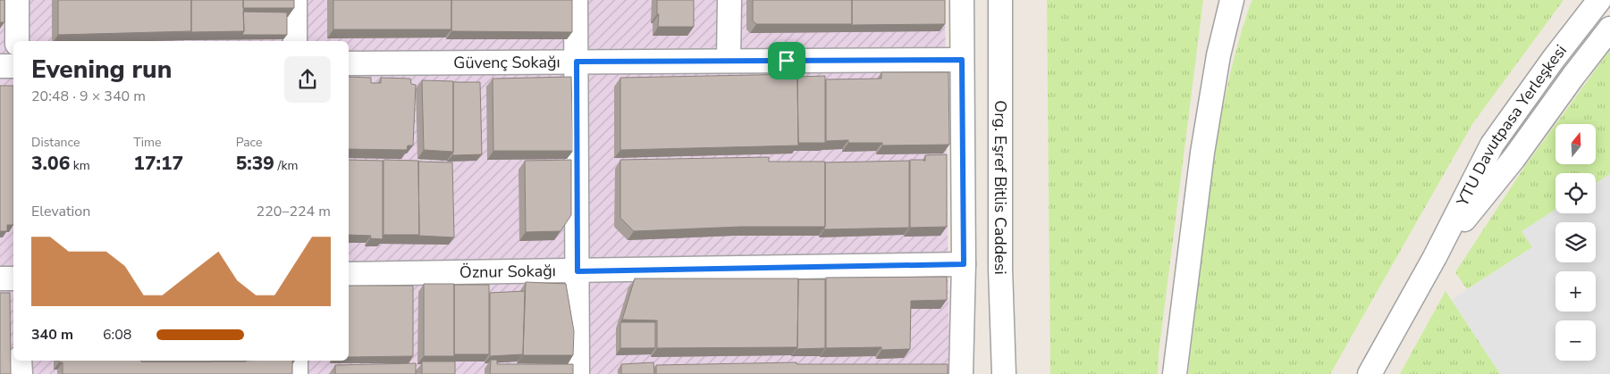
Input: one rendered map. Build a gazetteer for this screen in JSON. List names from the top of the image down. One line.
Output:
{"streets":{"street":["Güvenç Sokağı","YTU Davutpasa Yerleşkesi","Org. Eşref Bitlis Caddesi","Öznur Sokağı"]},"north":"top","page":{"heading":["Evening run","20:48 · 9 × 340 m"],"stats":[["Distance","3.06 km"],["Time","17:17"],["Pace","5:39 /km"]],"map_buttons":["+","−"],"chart":["Elevation","220–224 m"],"list":[{"name":"340 m","note":"6:08"}]}}
